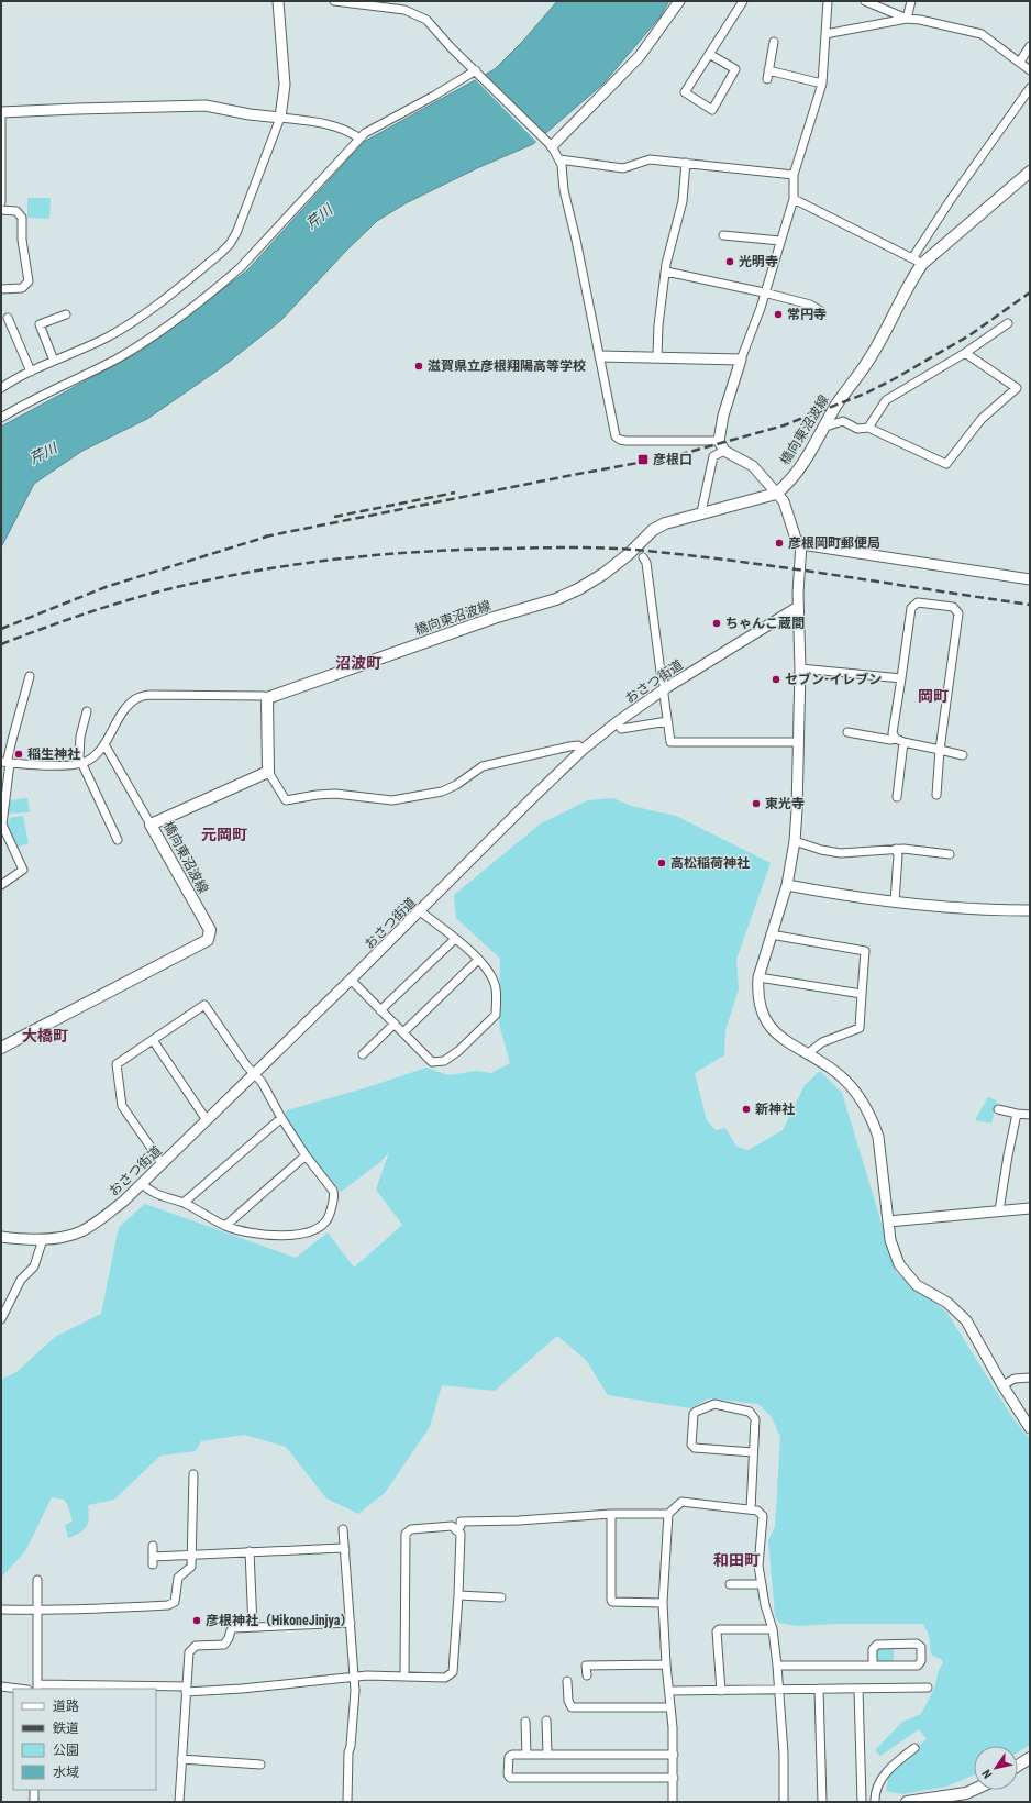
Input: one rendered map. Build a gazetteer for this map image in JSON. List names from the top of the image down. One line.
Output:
{"streets":{"main road":["橋向東沼波線"],"street":["おさつ街道"]},"districts":["沼波町","岡町","元岡町","大橋町","和田町"],"water":["芹川"],"places":{"other":["光明寺","常円寺","滋賀県立彦根翔陽高等学校","彦根岡町郵便局","ちゃんこ蔵間","セブン-イレブン","稲生神社","東光寺","高松稲荷神社","新神社","彦根神社（HikoneJinjya）"],"transit":["彦根口"]},"legend":["道路","鉄道","公園","水域"],"north":"bottom left"}
